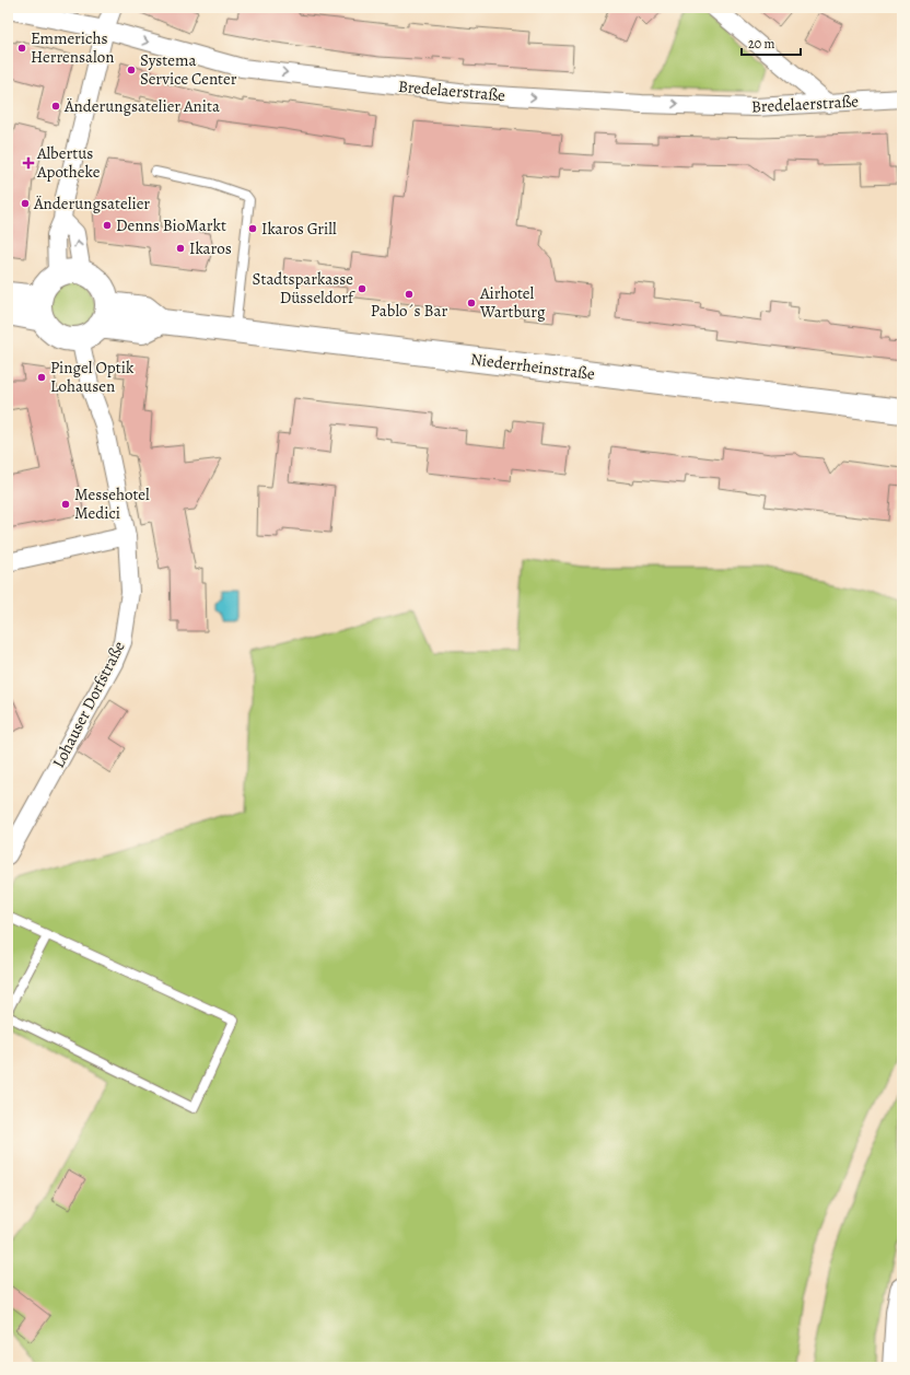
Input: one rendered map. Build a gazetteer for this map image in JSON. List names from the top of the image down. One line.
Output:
{"streets":{"street":["Bredelaerstraße","Niederrheinstraße","Lohauser Dorfstraße"]},"crossings":[["Niederrheinstraße","Lohauser Dorfstraße"]],"one_way":["Bredelaerstraße"],"places":{"other":["Emmerichs Herrensalon","Systema Service Center","Änderungsatelier Anita","Änderungsatelier","Denns BioMarkt","Ikaros Grill","Ikaros","Stadtsparkasse Düsseldorf","Pablo´s Bar","Airhotel Wartburg","Pingel Optik Lohausen","Messehotel Medici"],"health":["Albertus Apotheke"]},"scale_bar":"20 m"}
